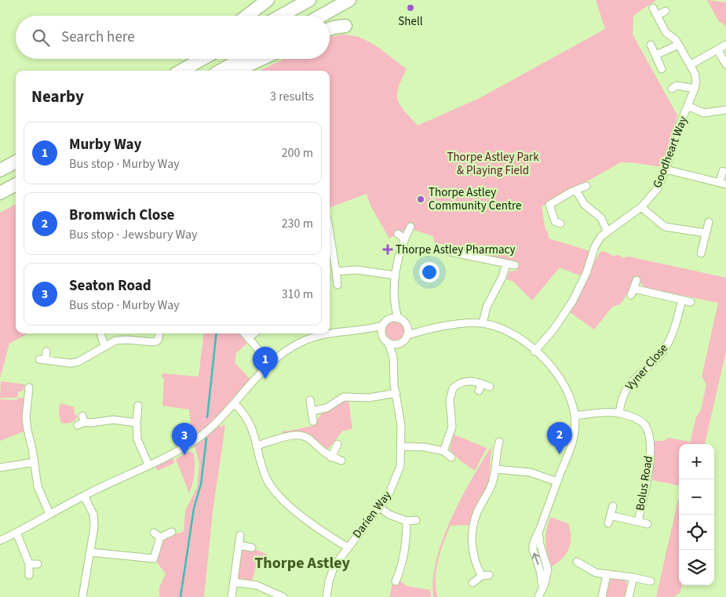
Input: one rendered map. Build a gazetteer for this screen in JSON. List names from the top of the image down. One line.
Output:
{"streets":{"street":["Goodheart Way","Vyner Close","Bolus Road","Darien Way"]},"crossings":[["Vyner Close","Bolus Road"]],"districts":["Thorpe Astley"],"parks":["Thorpe Astley Park & Playing Field"],"places":{"other":["Shell","Thorpe Astley Community Centre"],"health":["Thorpe Astley Pharmacy"]},"page":{"search":"Search here","heading":["Nearby","3 results"],"list":[{"mark":"1","name":"Murby Way","note":"Bus stop · Murby Way","value":"200 m"},{"mark":"2","name":"Bromwich Close","note":"Bus stop · Jewsbury Way","value":"230 m"},{"mark":"3","name":"Seaton Road","note":"Bus stop · Murby Way","value":"310 m"}],"pins":["1","2","3"],"map_buttons":["+","−"]}}
